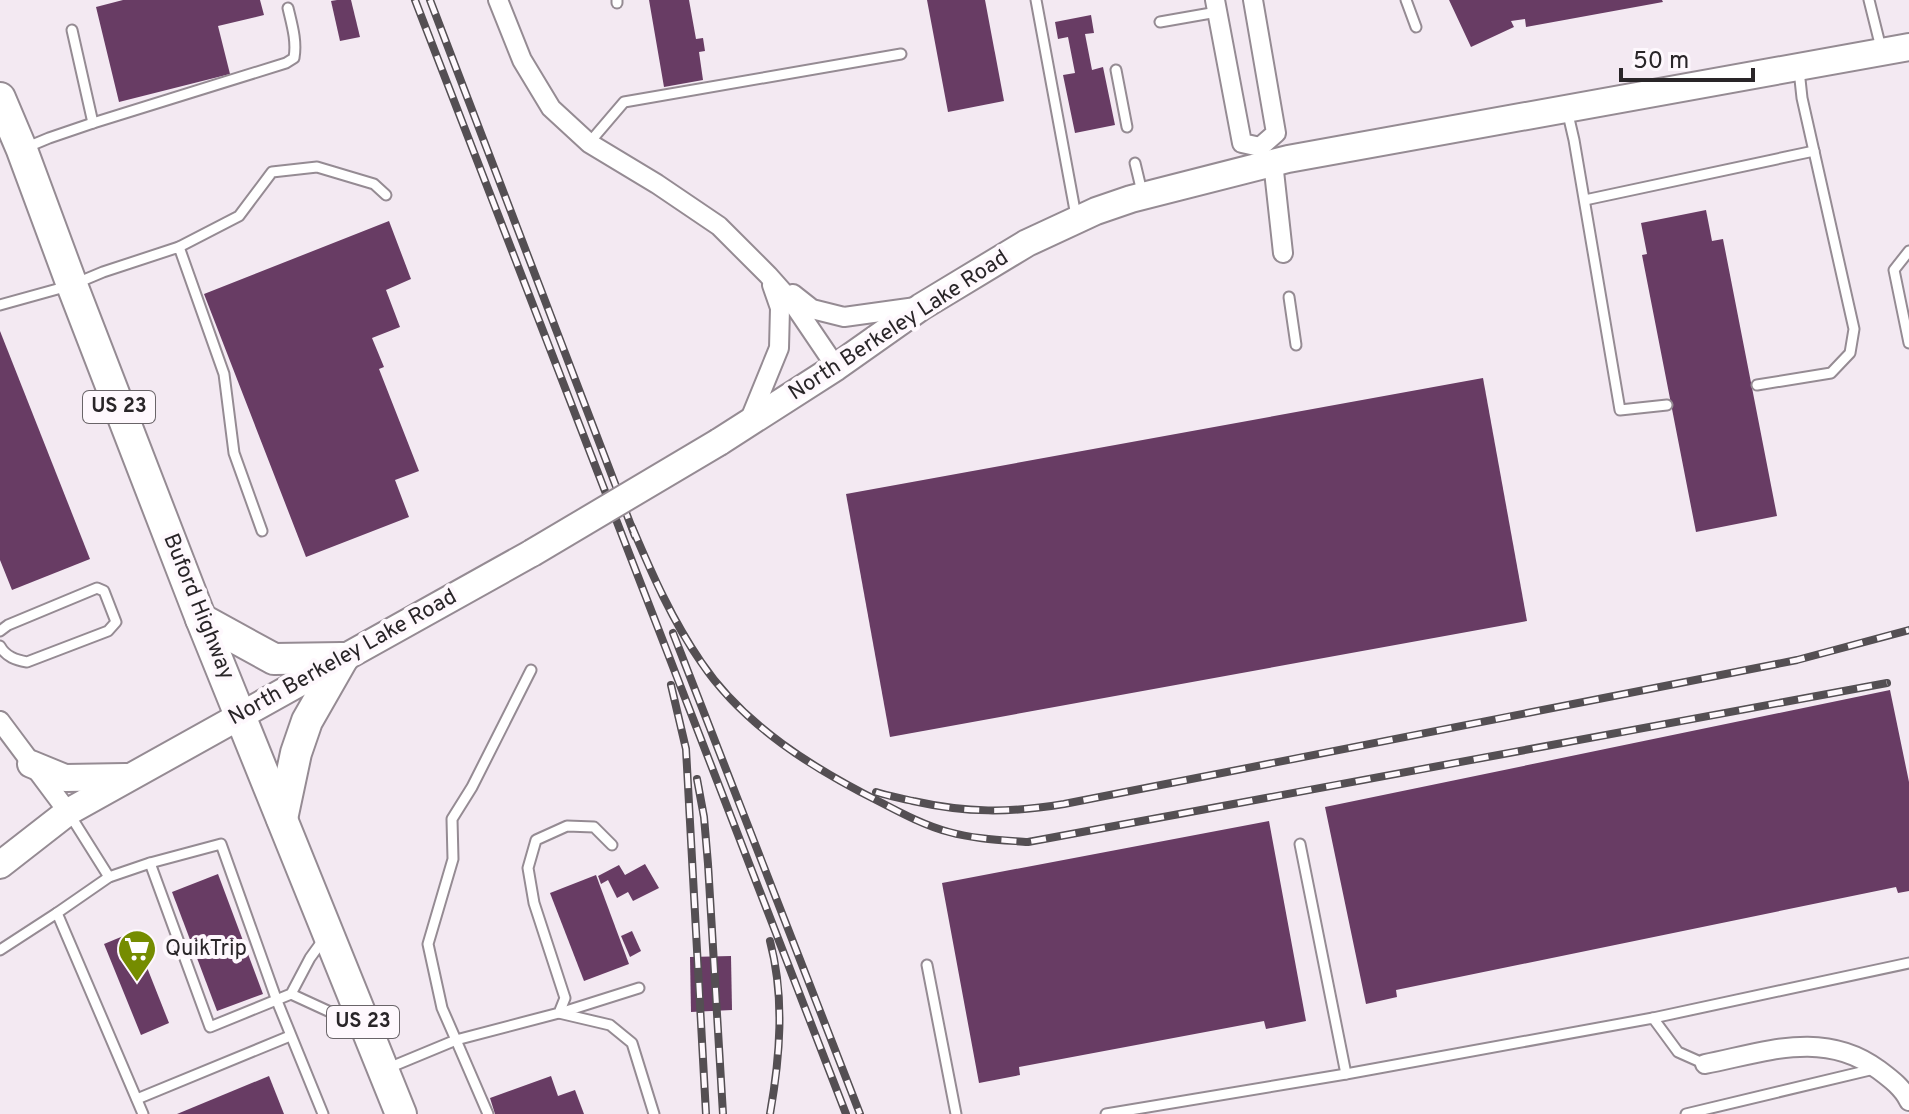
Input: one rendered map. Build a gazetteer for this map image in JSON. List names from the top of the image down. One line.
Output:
{"streets":{"main road":["US 23","Buford Highway"],"street":["North Berkeley Lake Road"]},"crossings":[["North Berkeley Lake Road","Buford Highway"]],"places":{"supermarket":["QuikTrip"]},"scale_bar":"50 m"}
